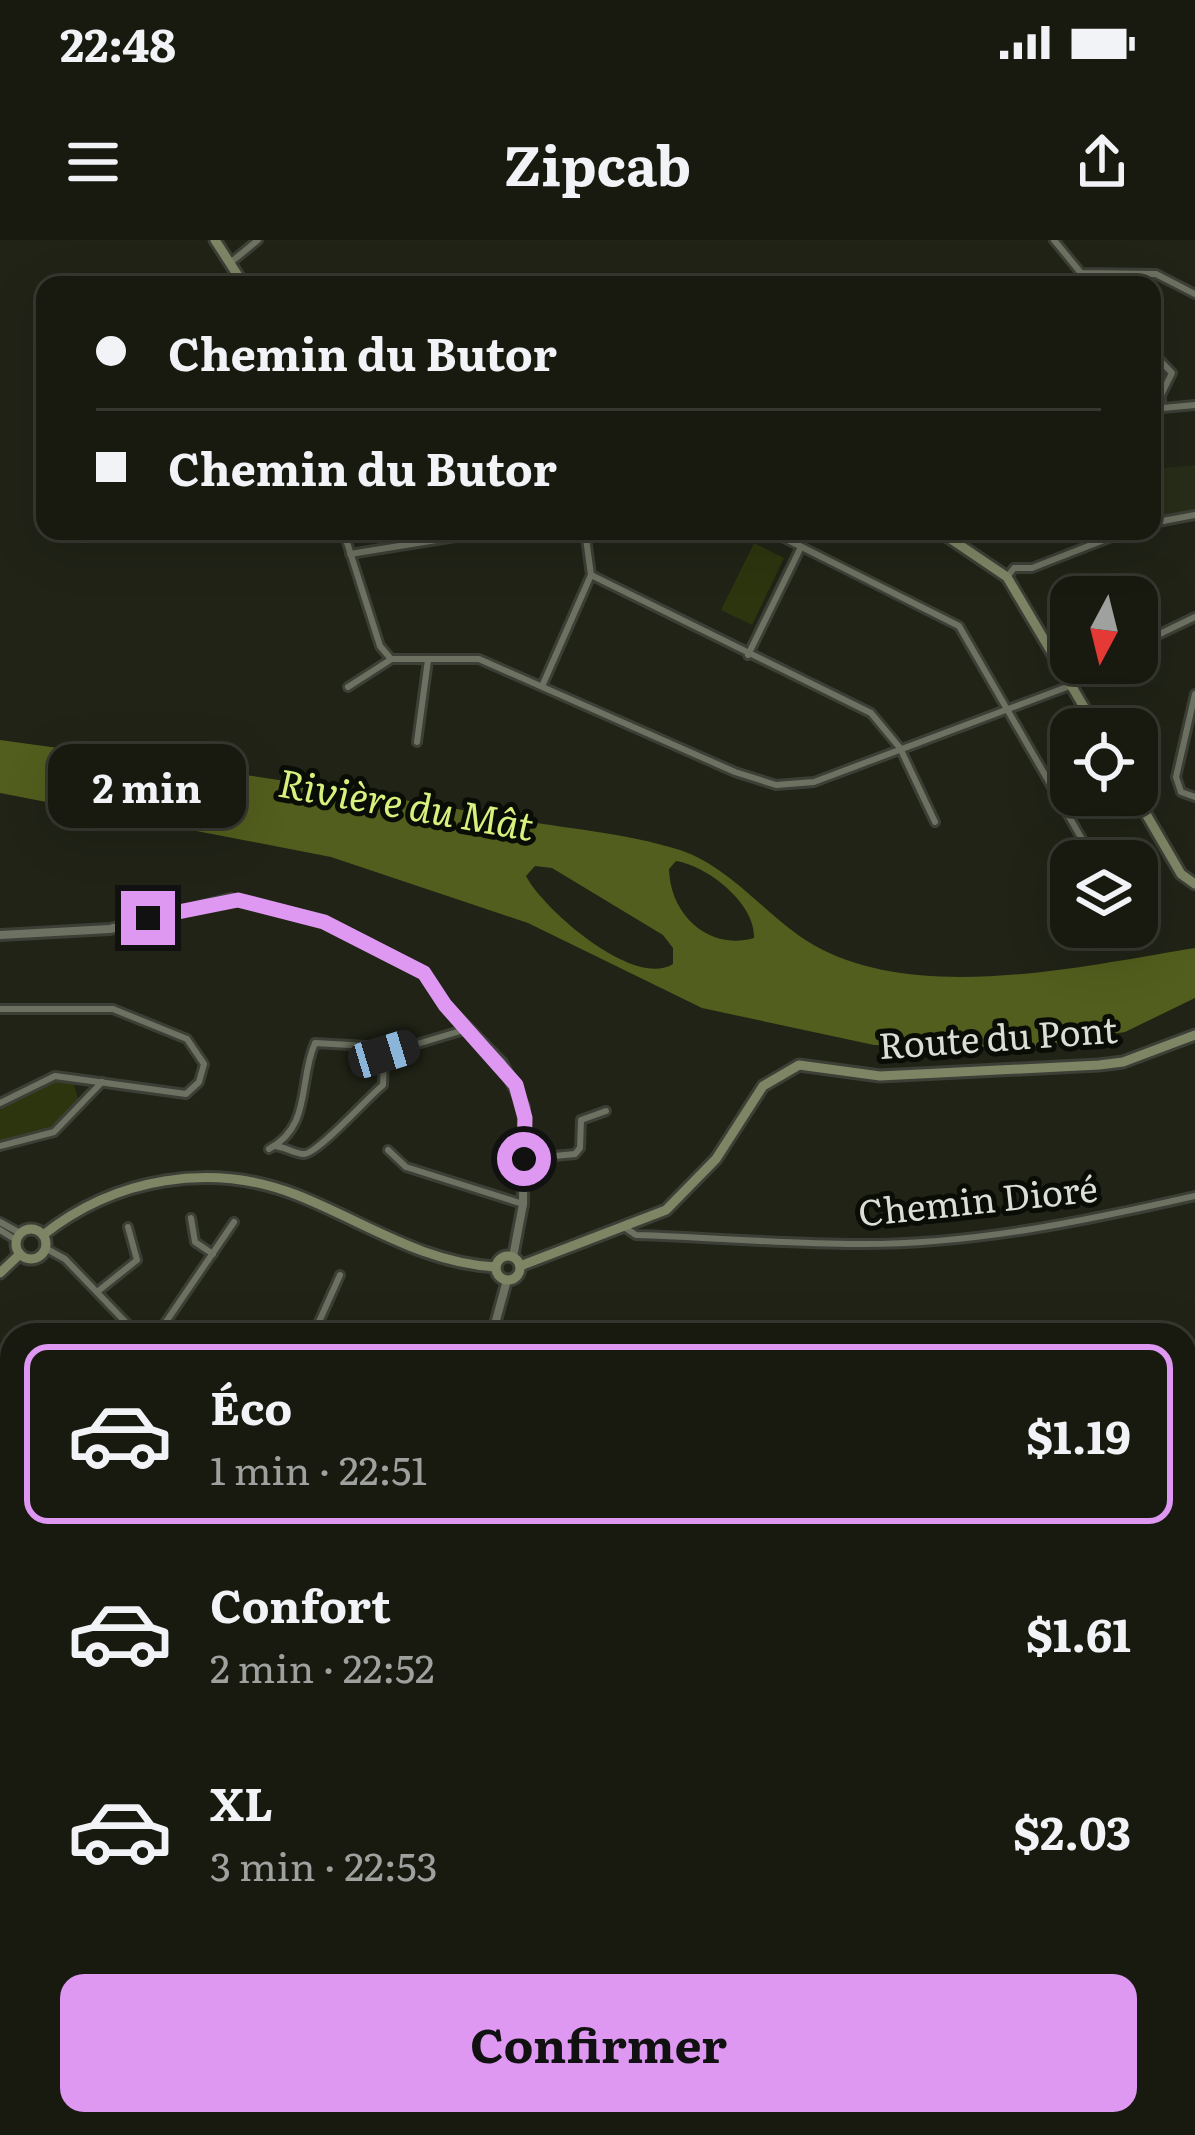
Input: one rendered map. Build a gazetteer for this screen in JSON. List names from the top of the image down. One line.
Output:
{"streets":{"main road":["Route du Pont"],"street":["Chemin Dioré"]},"crossings":[["Route du Pont","Chemin Dioré"]],"water":["Rivière du Mât"],"north":"bottom","page":{"status":"22:48","header":"Zipcab","banner":["Chemin du Butor","Chemin du Butor"],"bubble":"2 min","list":[{"name":"Éco","note":"1 min · 22:51","value":"$1.19"},{"name":"Confort","note":"2 min · 22:52","value":"$1.61"},{"name":"XL","note":"3 min · 22:53","value":"$2.03"}],"buttons":"Confirmer"}}
